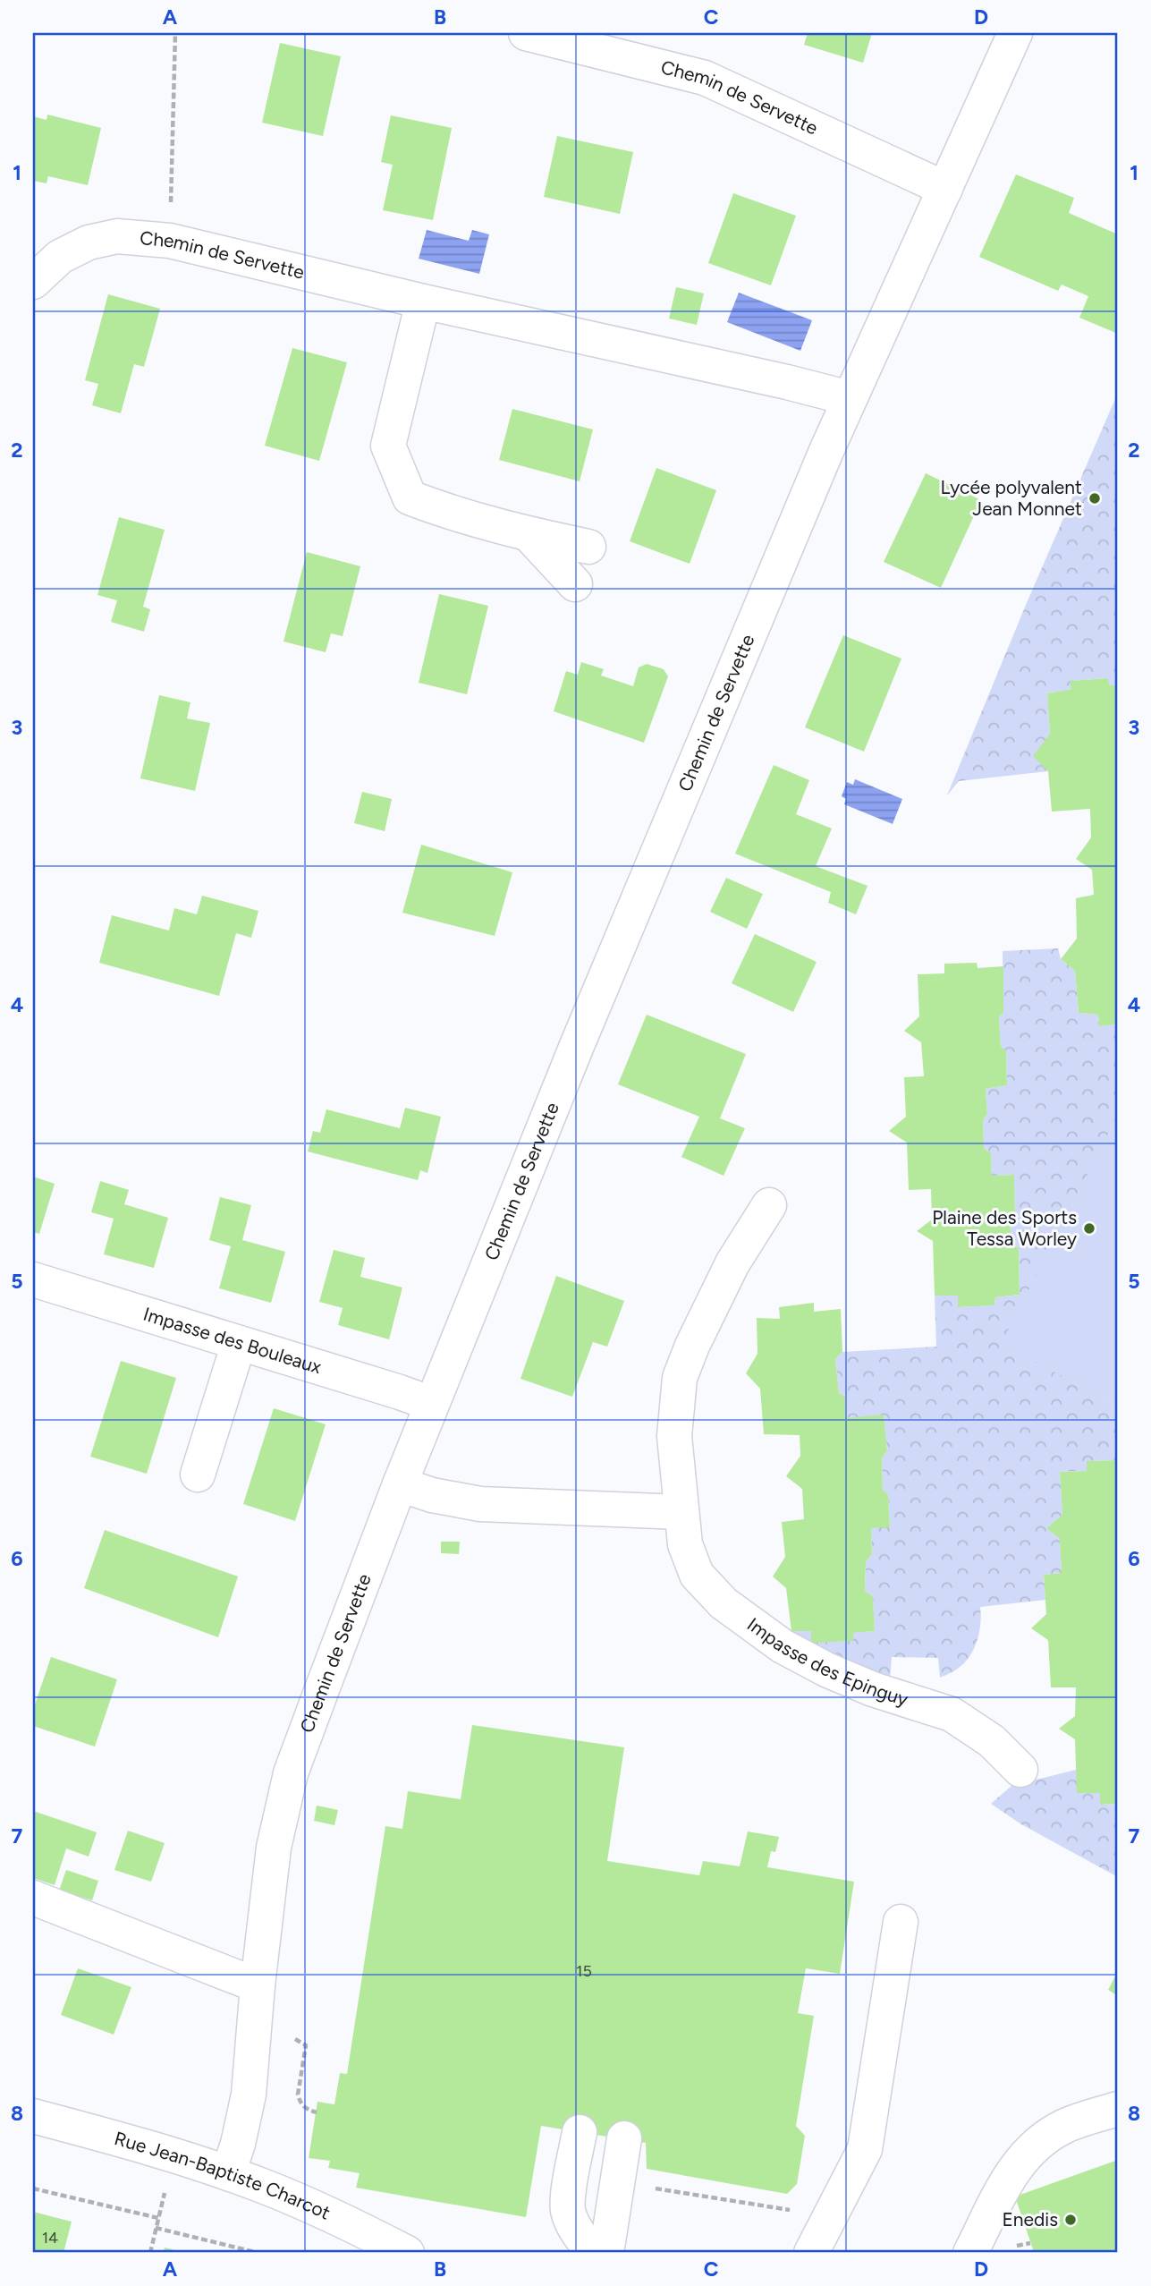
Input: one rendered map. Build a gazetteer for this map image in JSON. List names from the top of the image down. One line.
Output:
{"streets":{"street":["Chemin de Servette","Impasse des Bouleaux","Impasse des Epinguy","Rue Jean-Baptiste Charcot"]},"crossings":[["Chemin de Servette","Impasse des Bouleaux"],["Chemin de Servette","Rue Jean-Baptiste Charcot"]],"places":["Lycée polyvalent Jean Monnet","Plaine des Sports Tessa Worley","Enedis"],"house_numbers":["15","14"],"grid":{"columns":["A","B","C","D"],"rows":["1","2","3","4","5","6","7","8"]}}
